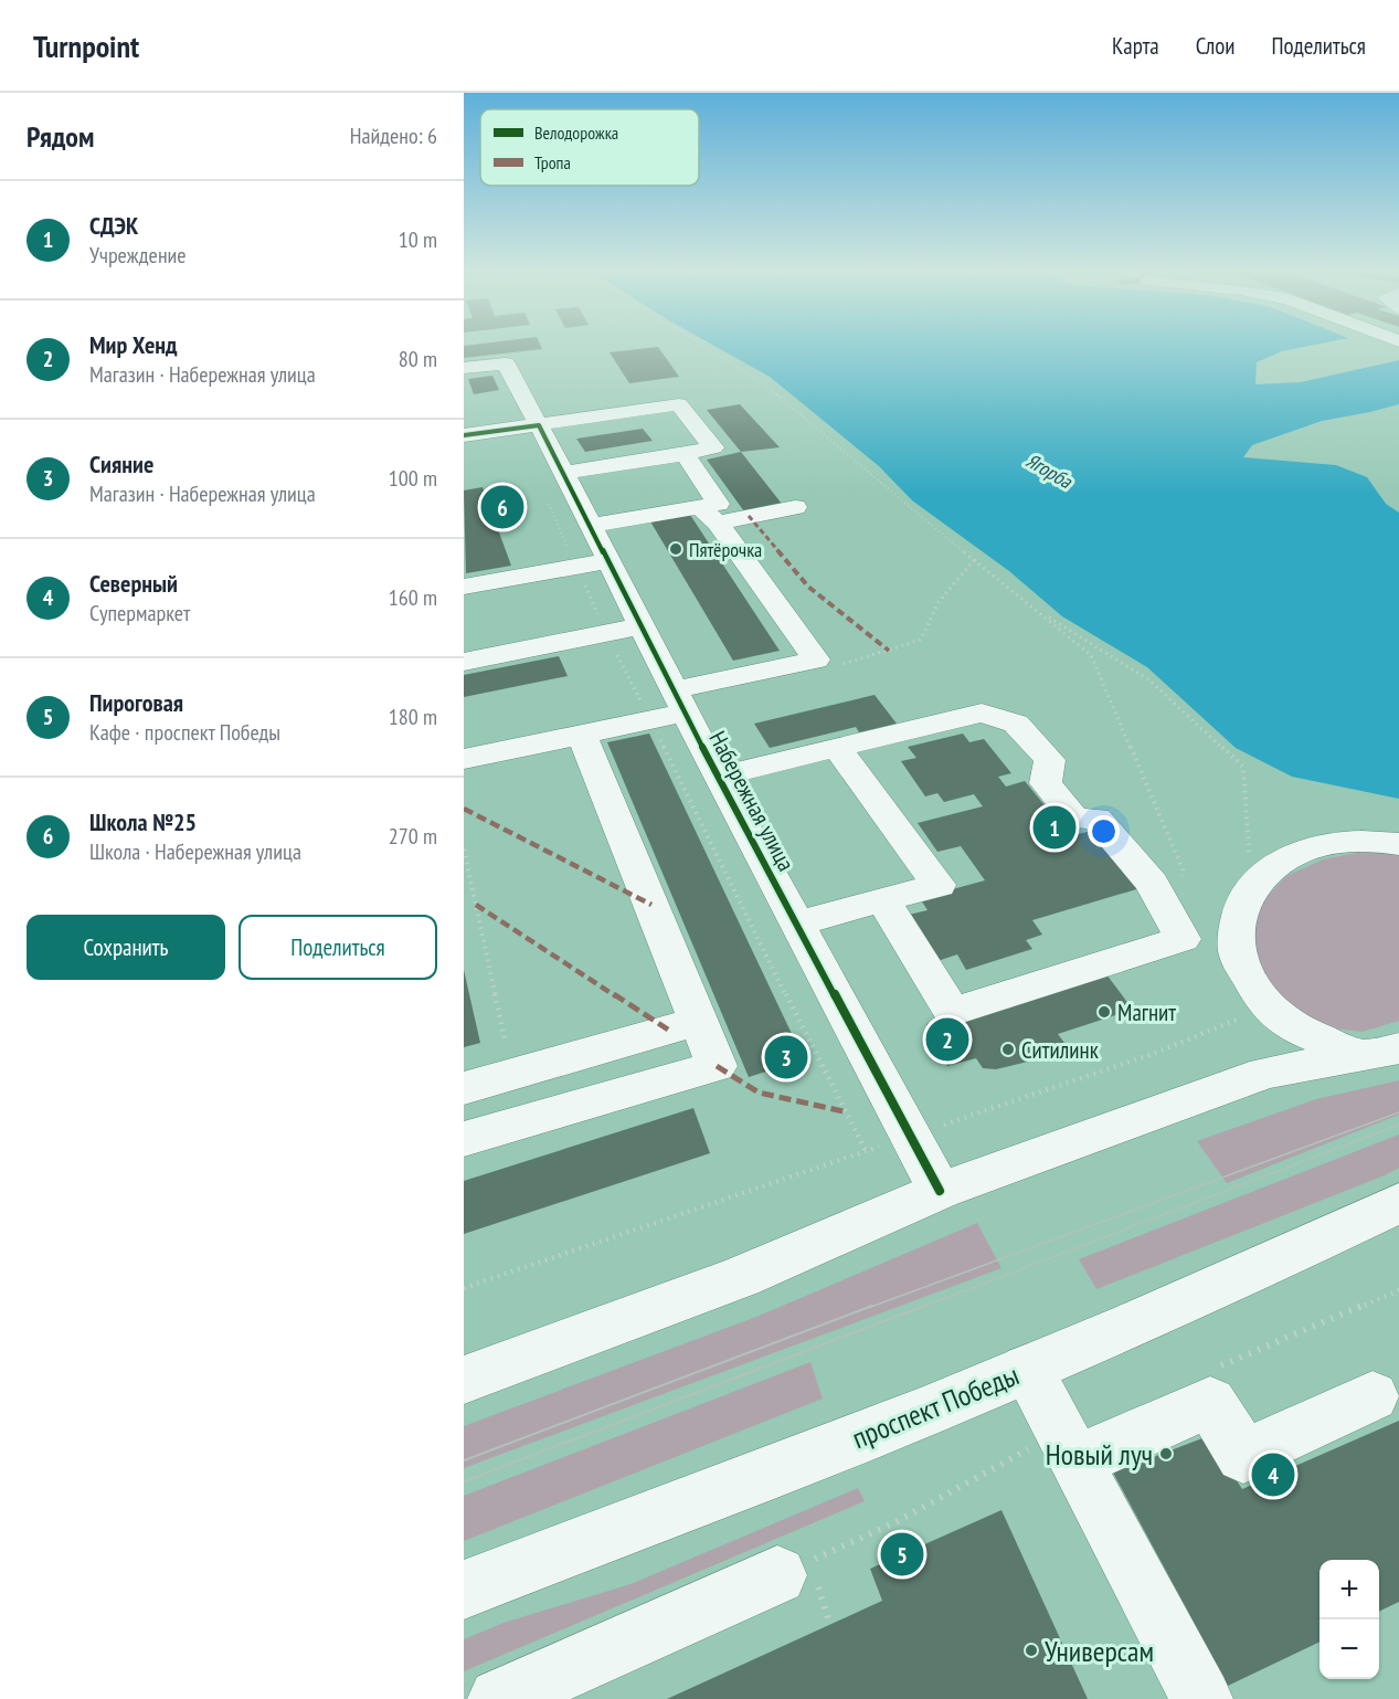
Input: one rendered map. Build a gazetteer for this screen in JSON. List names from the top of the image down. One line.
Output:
{"streets":{"main road":["Набережная улица","проспект Победы"]},"water":["Ягорба"],"places":["Пятёрочка","Магнит","Ситилинк","Новый луч","Универсам"],"legend":["Велодорожка","Тропа"],"page":{"header":"Turnpoint","nav":["Карта","Слои","Поделиться"],"heading":["Рядом","Найдено: 6"],"list":[{"mark":"1","name":"СДЭК","note":"Учреждение","value":"10 m"},{"mark":"2","name":"Мир Хенд","note":"Магазин · Набережная улица","value":"80 m"},{"mark":"3","name":"Сияние","note":"Магазин · Набережная улица","value":"100 m"},{"mark":"4","name":"Северный","note":"Супермаркет","value":"160 m"},{"mark":"5","name":"Пироговая","note":"Кафе · проспект Победы","value":"180 m"},{"mark":"6","name":"Школа №25","note":"Школа · Набережная улица","value":"270 m"}],"pins":["6","1","2","3","4","5"],"buttons":["Сохранить","Поделиться"],"map_buttons":["+","−"]}}
